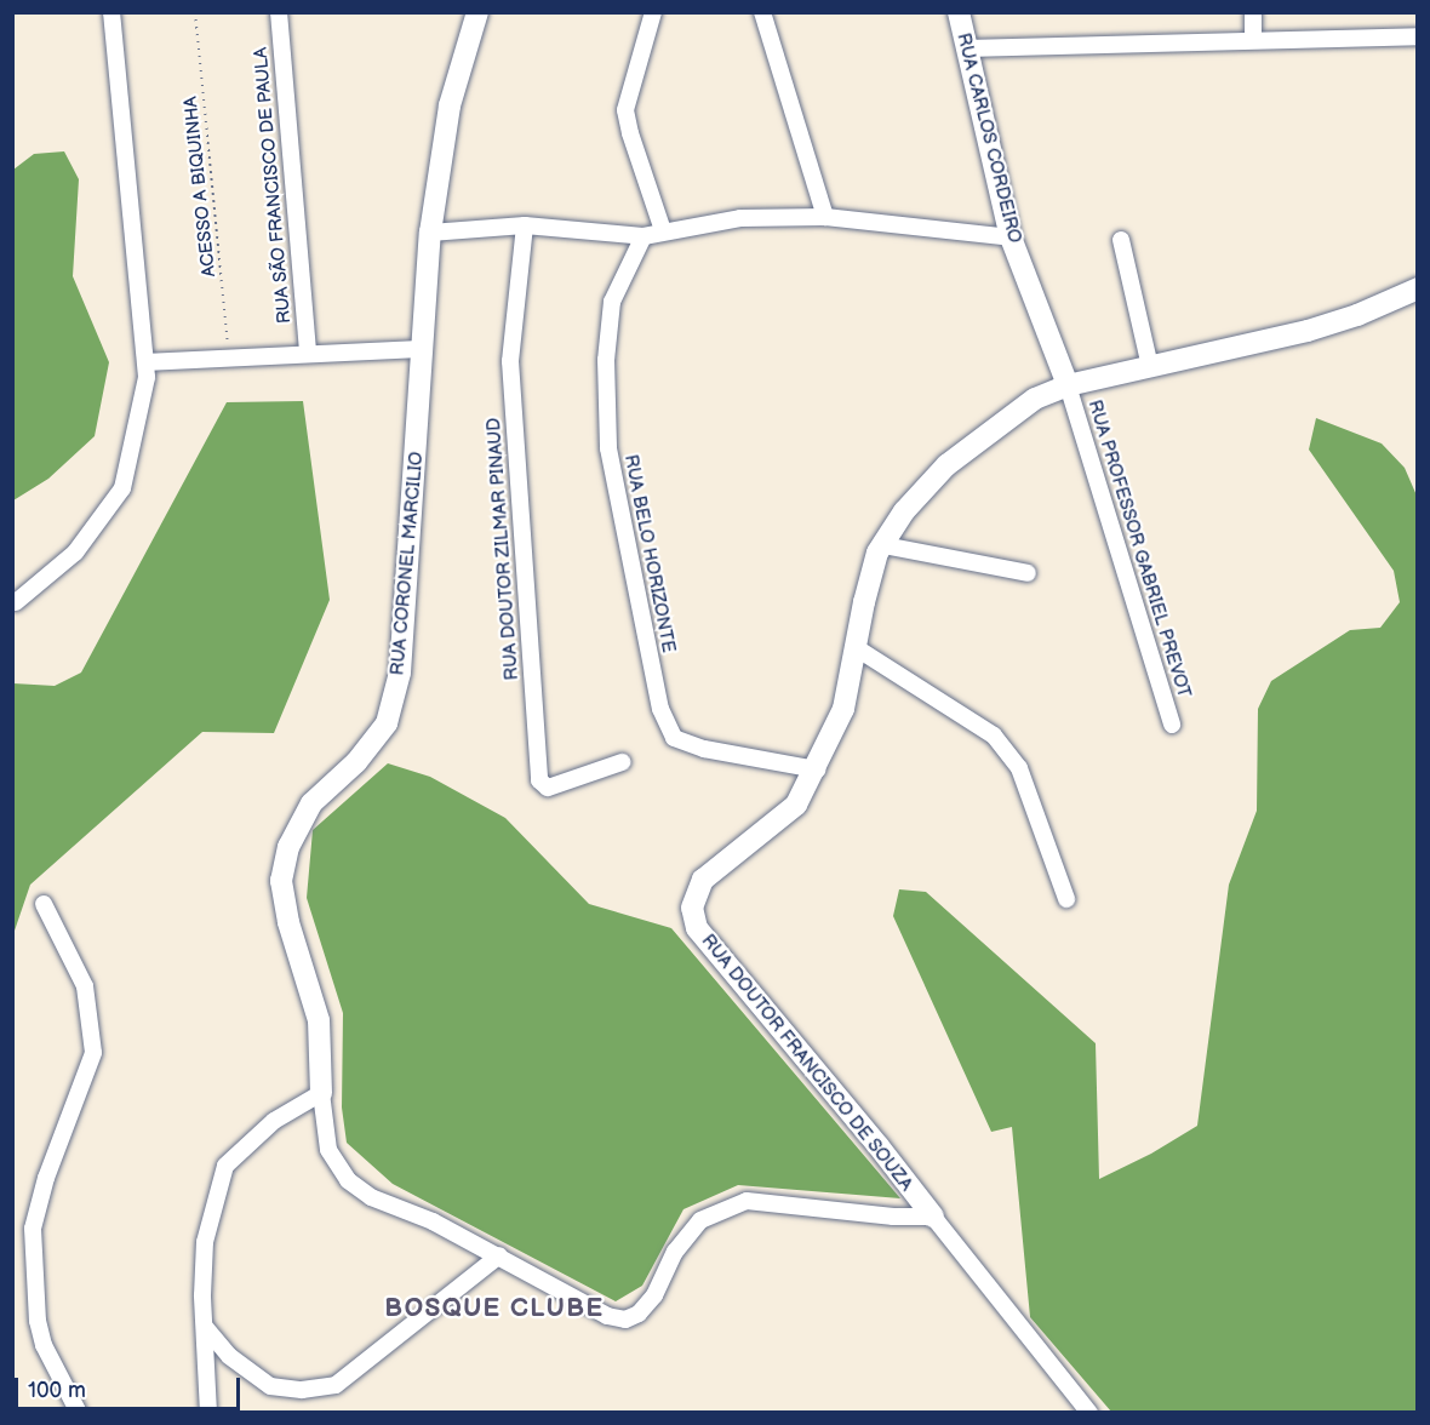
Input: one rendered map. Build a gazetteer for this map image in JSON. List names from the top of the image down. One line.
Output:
{"streets":{"street":["RUA CARLOS CORDEIRO","RUA SÃO FRANCISCO DE PAULA","RUA DOUTOR ZILMAR PINAUD","RUA PROFESSOR GABRIEL PREVOT","RUA BELO HORIZONTE","RUA CORONEL MARCILIO","RUA DOUTOR FRANCISCO DE SOUZA"],"path":["ACESSO A BIQUINHA"]},"crossings":[["RUA CARLOS CORDEIRO","RUA PROFESSOR GABRIEL PREVOT"],["RUA CARLOS CORDEIRO","RUA DOUTOR FRANCISCO DE SOUZA"],["RUA PROFESSOR GABRIEL PREVOT","RUA DOUTOR FRANCISCO DE SOUZA"],["RUA BELO HORIZONTE","RUA DOUTOR FRANCISCO DE SOUZA"],["RUA CORONEL MARCILIO","RUA DOUTOR FRANCISCO DE SOUZA"]],"districts":["BOSQUE CLUBE"],"scale_bar":"100 m"}
